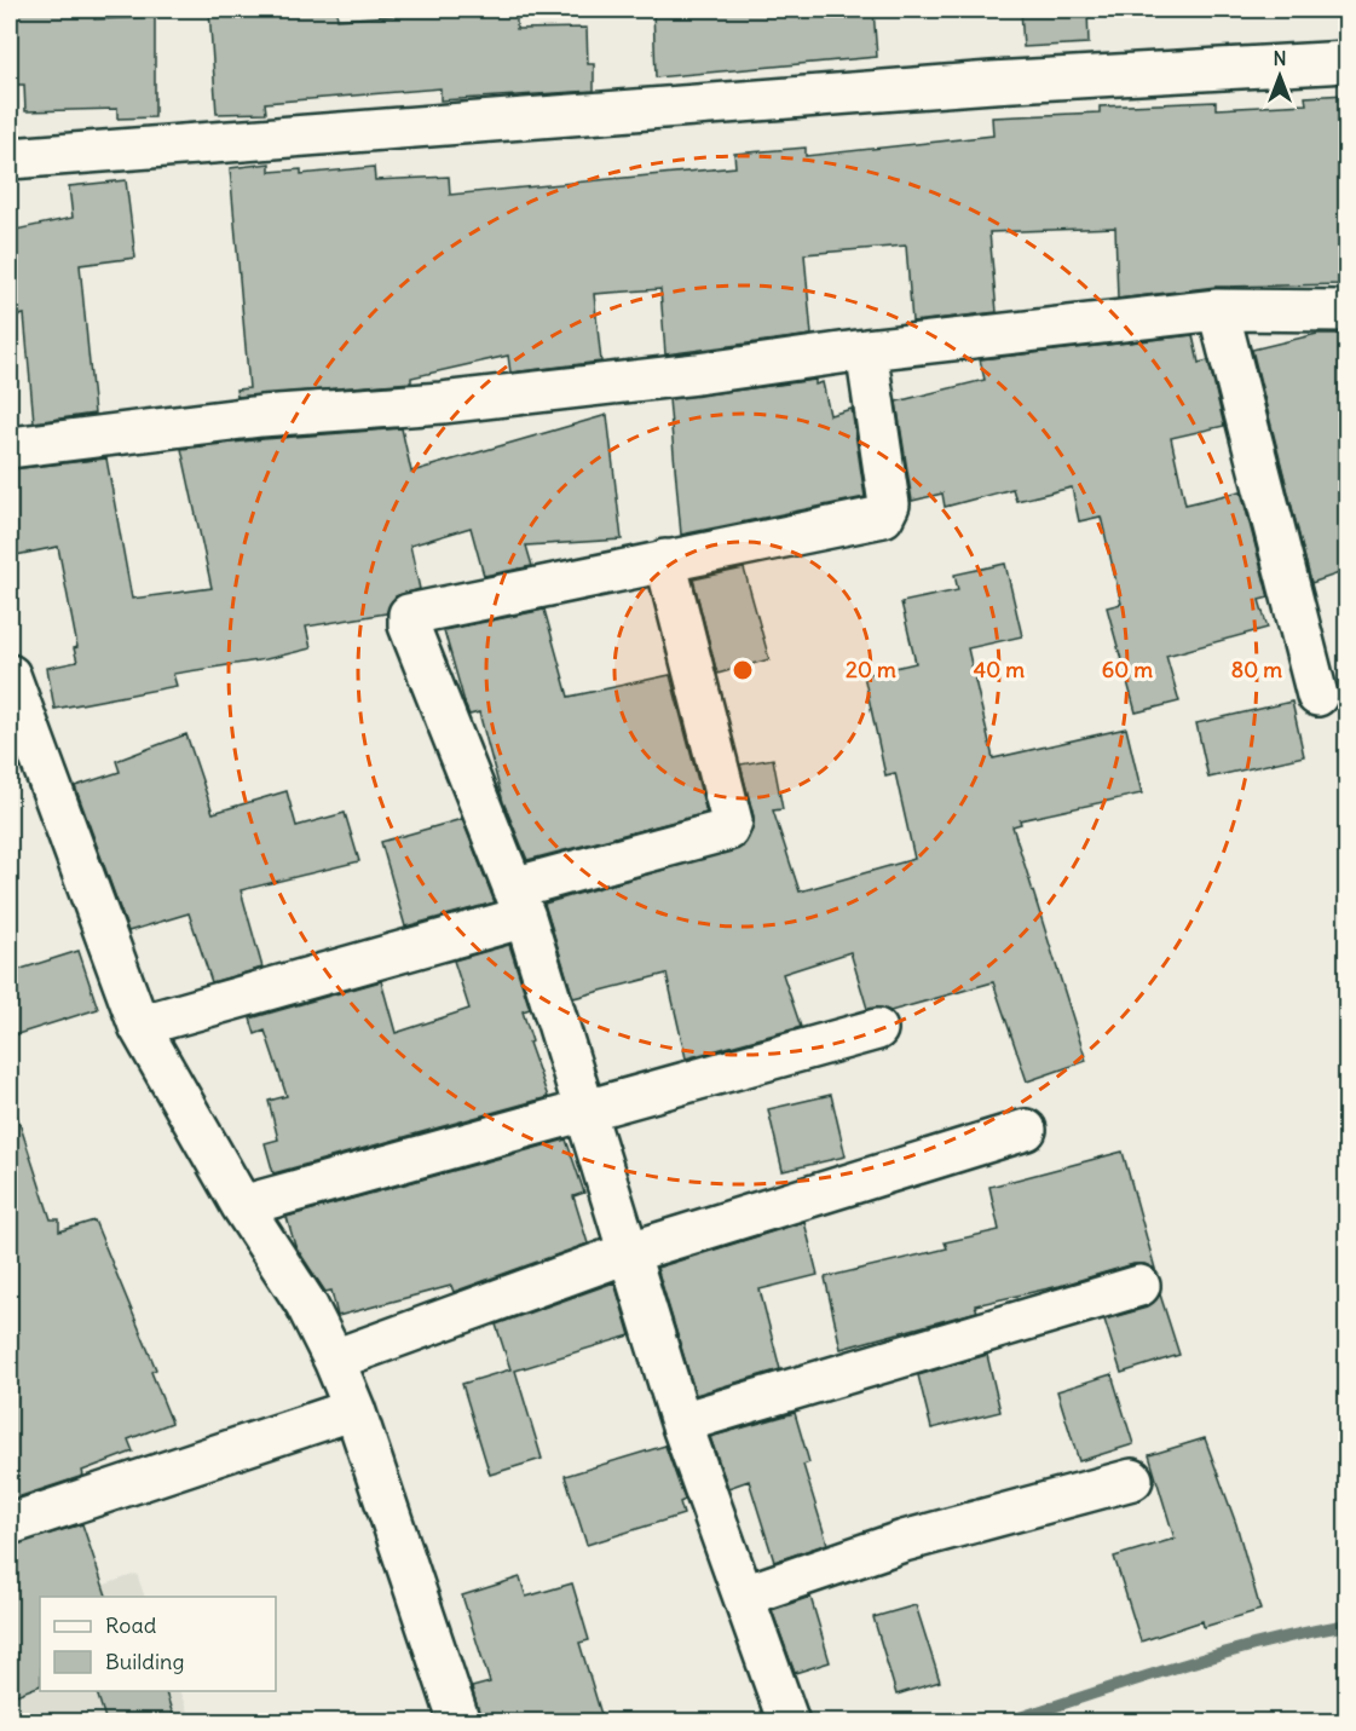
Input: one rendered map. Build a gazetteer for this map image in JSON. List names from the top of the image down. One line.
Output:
{"legend":["Road","Building"],"north":"top","rings":["20 m","40 m","60 m","80 m"]}
